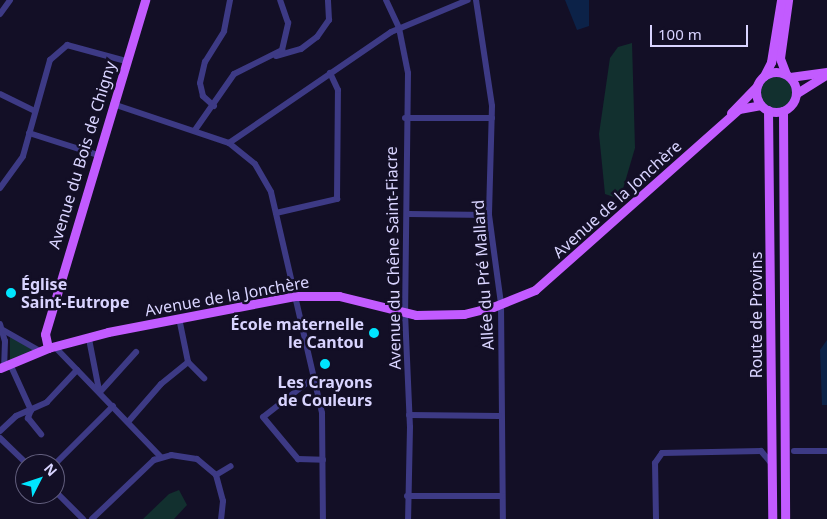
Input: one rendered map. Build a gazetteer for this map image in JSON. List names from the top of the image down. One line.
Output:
{"streets":{"main road":["Avenue du Bois de Chigny","Avenue de la Jonchère","Route de Provins"],"street":["Avenue du Chêne Saint-Fiacre","Allée du Pré Mallard"]},"crossings":[["Avenue du Bois de Chigny","Avenue de la Jonchère"],["Avenue de la Jonchère","Avenue du Chêne Saint-Fiacre"],["Avenue de la Jonchère","Allée du Pré Mallard"],["Avenue de la Jonchère","Route de Provins"]],"places":["Église Saint-Eutrope","École maternelle le Cantou","Les Crayons de Couleurs"],"scale_bar":"100 m","north":"top right"}
